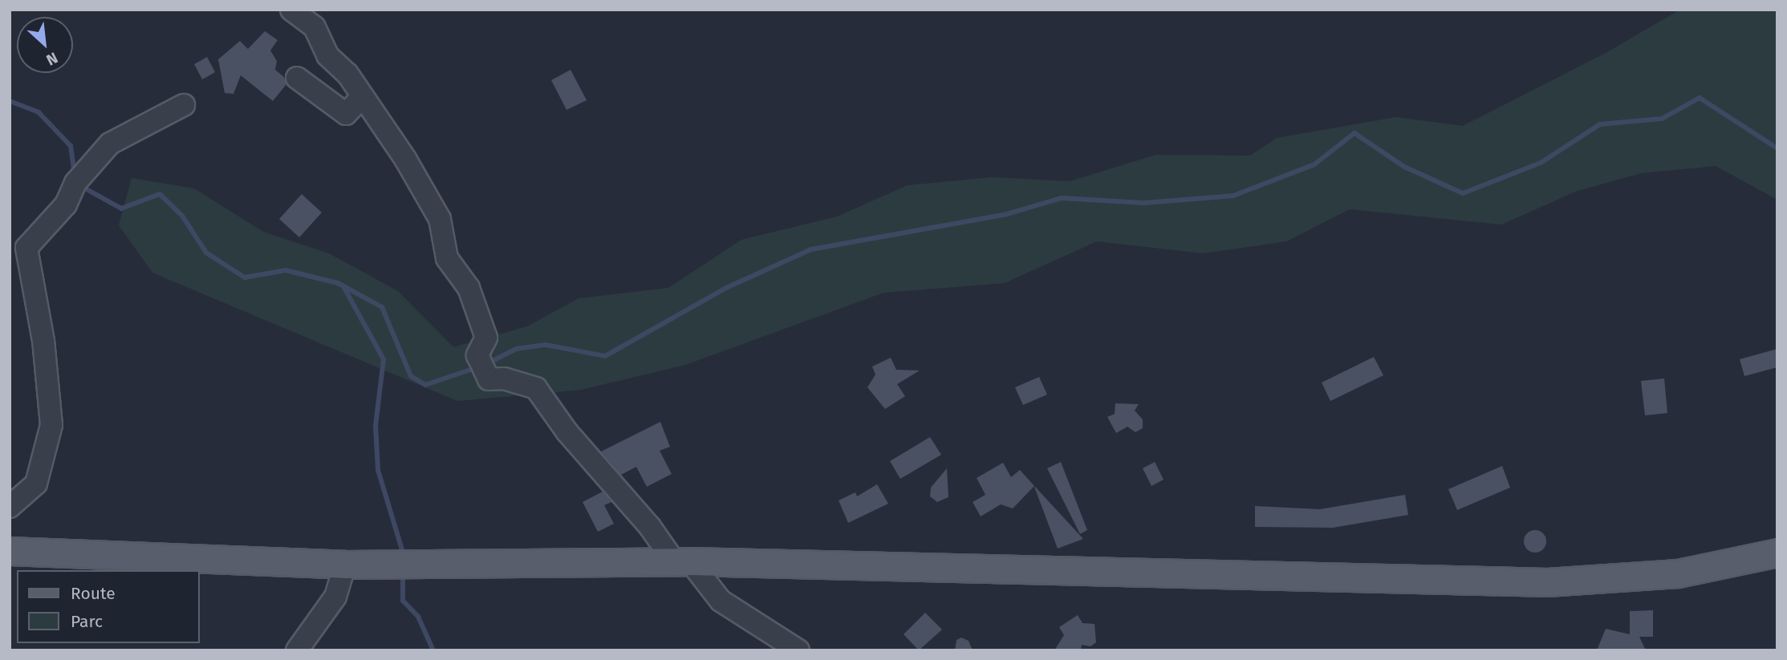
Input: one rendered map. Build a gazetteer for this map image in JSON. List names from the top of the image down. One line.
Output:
{"legend":["Route","Parc"],"north":"bottom right"}
